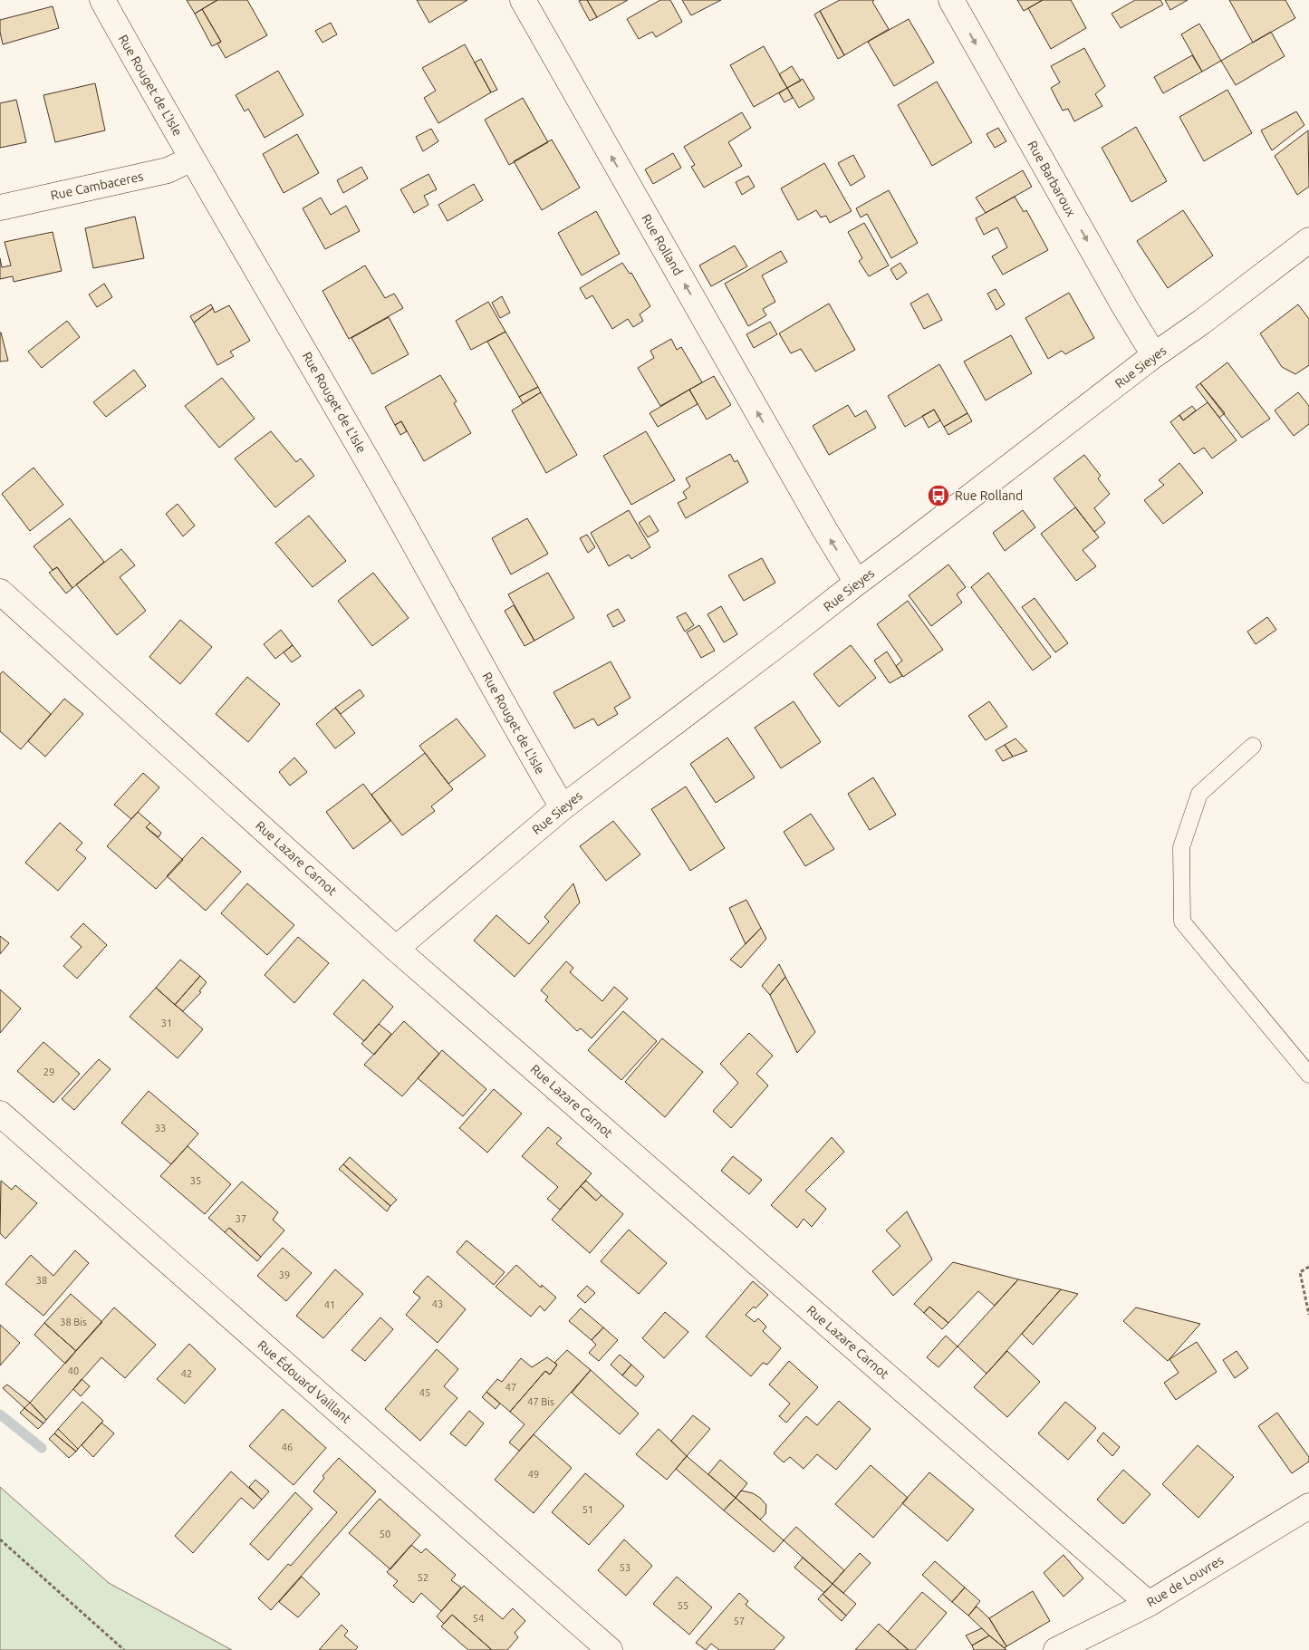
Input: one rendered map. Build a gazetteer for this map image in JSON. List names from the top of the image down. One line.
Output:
{"streets":{"street":["Rue Rouget de L'Isle","Rue Barbaroux","Rue Cambaceres","Rue Rolland","Rue Sieyes","Rue Lazare Carnot","Rue Édouard Vaillant","Rue de Louvres"]},"crossings":[["Rue Rouget de L'Isle","Rue Cambaceres"],["Rue Rouget de L'Isle","Rue Sieyes"],["Rue Barbaroux","Rue Sieyes"],["Rue Rolland","Rue Sieyes"],["Rue Sieyes","Rue Lazare Carnot"],["Rue Lazare Carnot","Rue de Louvres"]],"one_way":["Rue Barbaroux","Rue Rolland"],"places":{"bus stop":["Rue Rolland"]},"house_numbers":["31","29","33","35","37","39","38","43","41","38 Bis","40","42","47","45","47 Bis","46","49","51","50","53","52","55","54","57"]}
